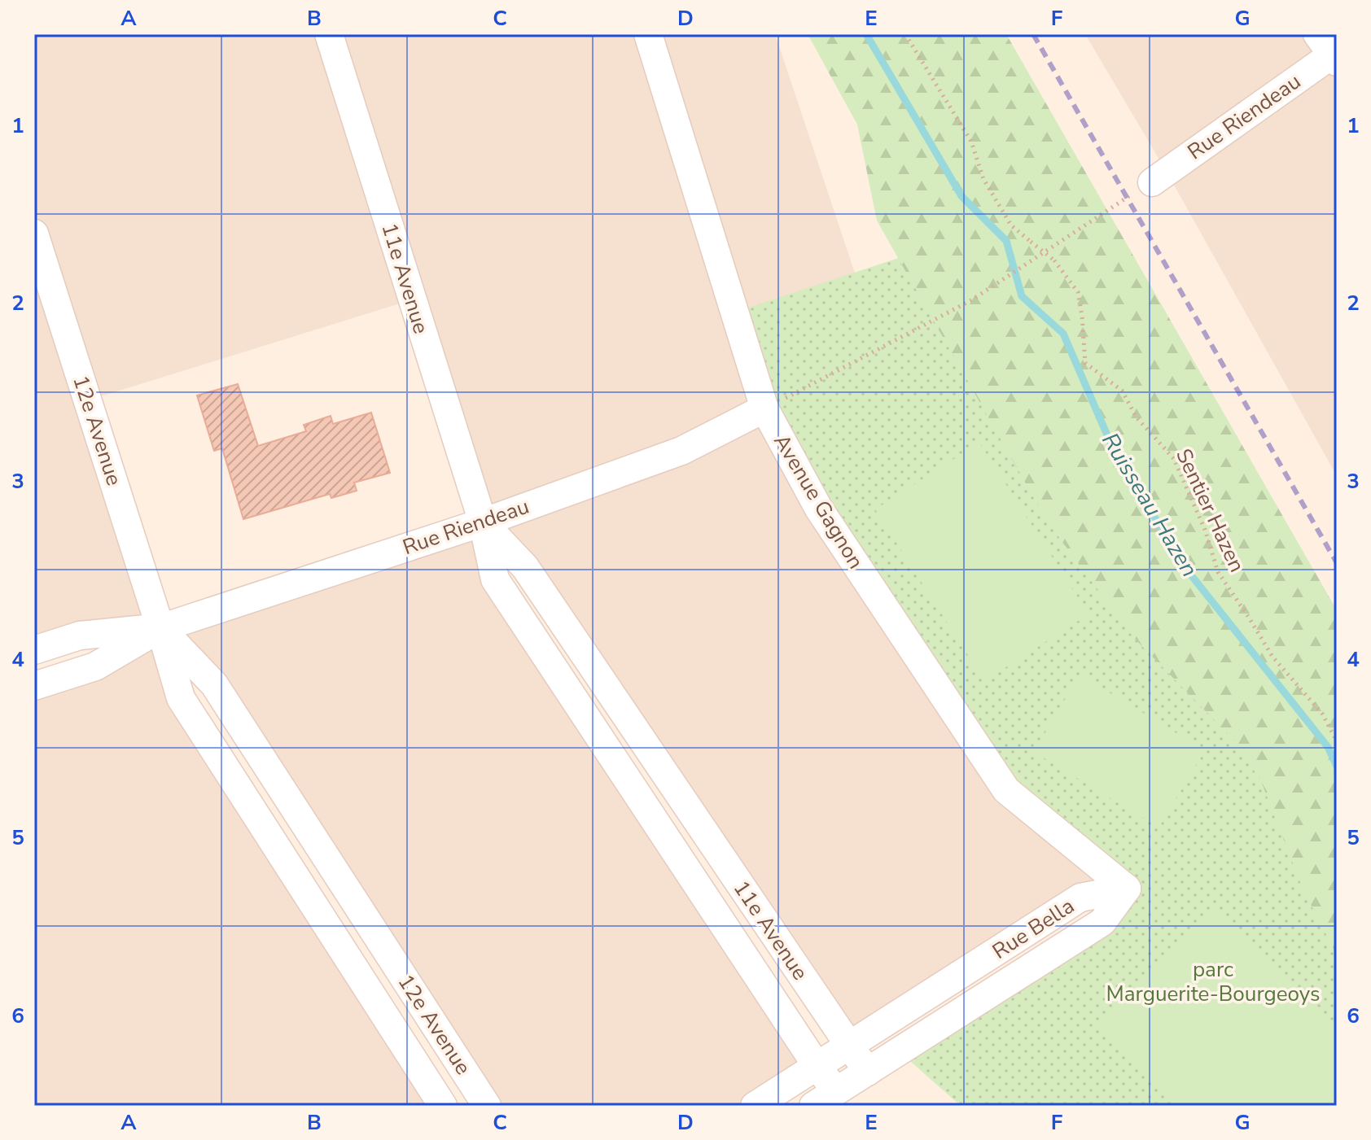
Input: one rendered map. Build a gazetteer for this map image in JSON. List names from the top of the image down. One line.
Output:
{"streets":{"street":["Rue Riendeau","11e Avenue","12e Avenue","Avenue Gagnon","Rue Bella"],"path":["Sentier Hazen"]},"crossings":[["Rue Riendeau","11e Avenue"],["Rue Riendeau","12e Avenue"],["Rue Riendeau","Avenue Gagnon"],["11e Avenue","Rue Bella"],["Avenue Gagnon","Rue Bella"]],"water":["Ruisseau Hazen"],"parks":["parc Marguerite-Bourgeoys"],"grid":{"columns":["A","B","C","D","E","F","G"],"rows":["1","2","3","4","5","6"]}}
